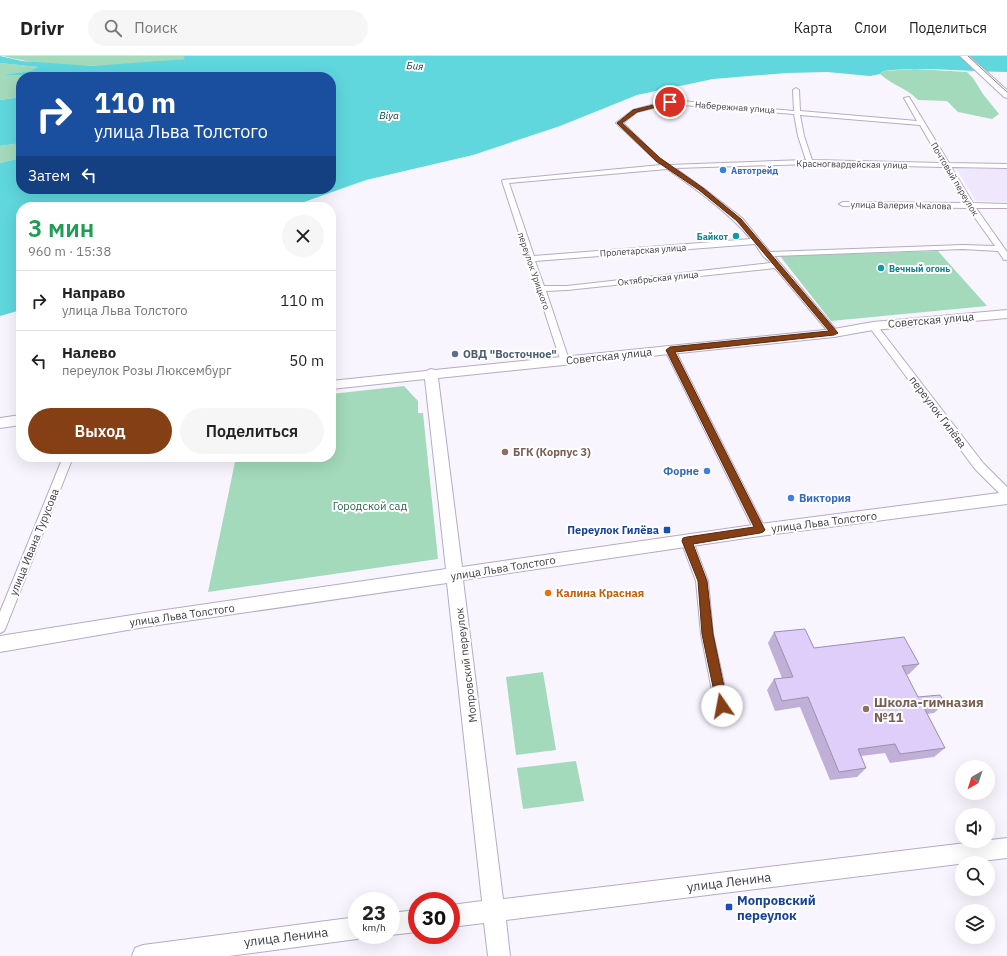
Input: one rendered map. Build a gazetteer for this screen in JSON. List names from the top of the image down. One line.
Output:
{"streets":{"street":["Набережная улица","Красногвардейская улица","Почтовый переулок","улица Валерия Чкалова","Пролетарская улица","переулок Урицкого","Октябрьская улица","Советская улица","переулок Гилёва","улица Льва Толстого","улица Ивана Турусова","Мопровский переулок","улица Ленина"]},"crossings":[["Набережная улица","Красногвардейская улица"],["Набережная улица","Почтовый переулок"],["Красногвардейская улица","Почтовый переулок"],["Красногвардейская улица","переулок Урицкого"],["Почтовый переулок","улица Валерия Чкалова"],["Пролетарская улица","переулок Урицкого"],["переулок Урицкого","Октябрьская улица"],["переулок Урицкого","Советская улица"],["Советская улица","переулок Гилёва"],["Советская улица","Мопровский переулок"],["улица Льва Толстого","Мопровский переулок"],["Мопровский переулок","улица Ленина"]],"water":["Бия","Biya"],"parks":["Городской сад"],"places":{"other":["Автотрейд","Байкот","Вечный огонь","ОВД \"Восточное\"","БГК (Корпус 3)","Форне","Виктория","Калина Красная","Школа-гимназия №11"],"transit":["Переулок Гилёва","Мопровский переулок"]},"north":"bottom left","page":{"header":"Drivr","search":"Поиск","nav":["Карта","Слои","Поделиться"],"turn":["110 m","улица Льва Толстого"],"then":"Затем","heading":["3 мин","960 m · 15:38"],"list":[{"name":"Направо","note":"улица Льва Толстого","value":"110 m"},{"name":"Налево","note":"переулок Розы Люксембург","value":"50 m"}],"buttons":["Выход","Поделиться"],"speed":"23 km/h","limit":"30"}}
